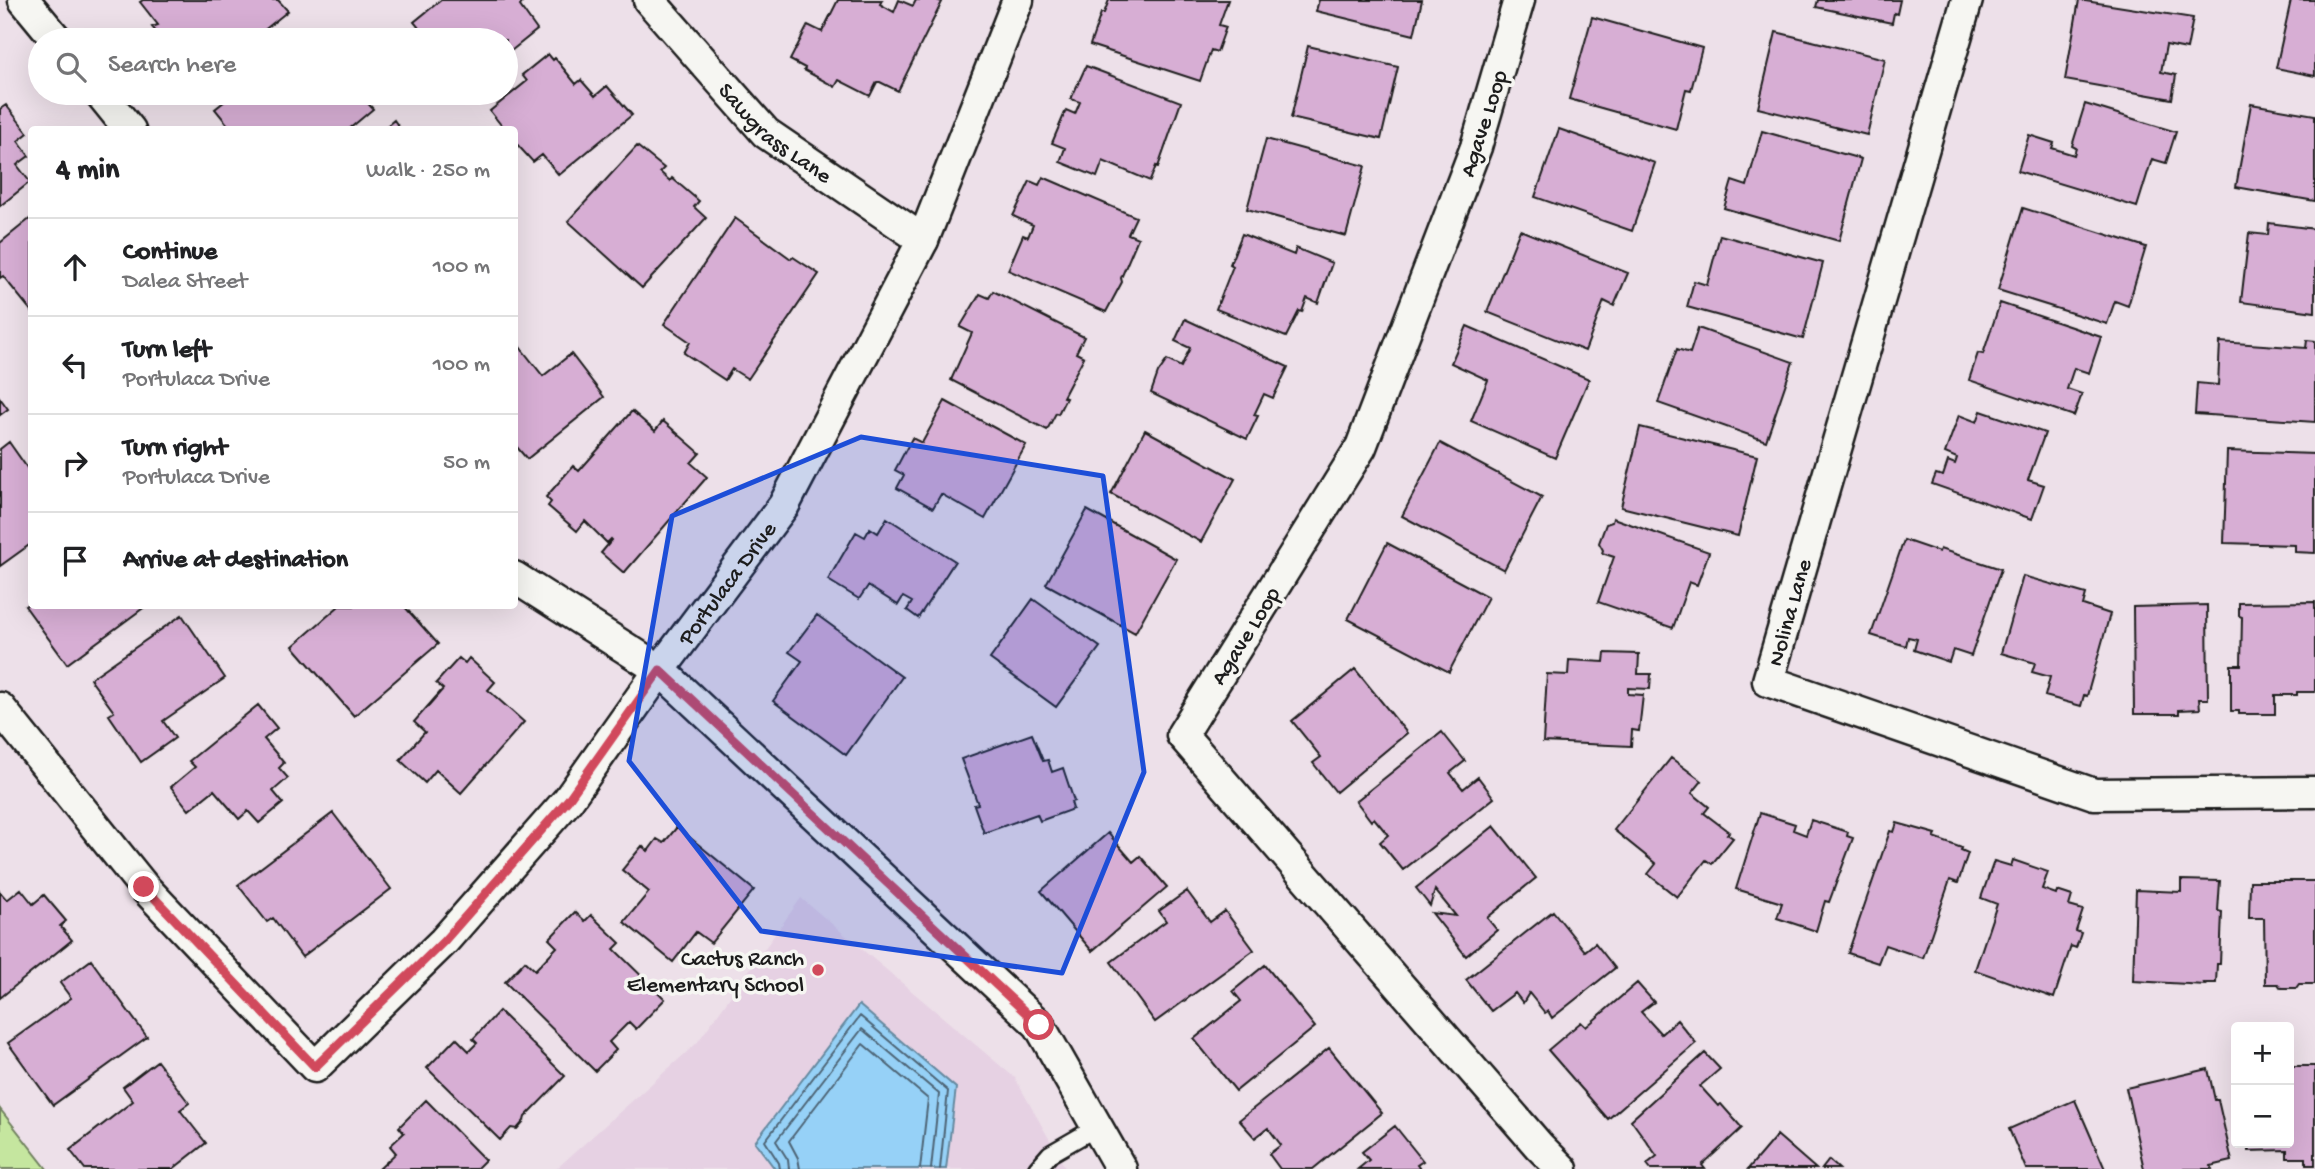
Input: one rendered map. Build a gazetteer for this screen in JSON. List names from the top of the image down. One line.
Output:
{"streets":{"street":["Agave Loop","Sawgrass Lane","Portulaca Drive","Nolina Lane"]},"crossings":[["Sawgrass Lane","Portulaca Drive"]],"places":["Cactus Ranch Elementary School"],"page":{"search":"Search here","heading":["4 min","Walk · 250 m"],"list":[["Continue","Dalea Street","100 m"],["Turn left","Portulaca Drive","100 m"],["Turn right","Portulaca Drive","50 m"],"Arrive at destination"],"map_buttons":["+","−"]}}
